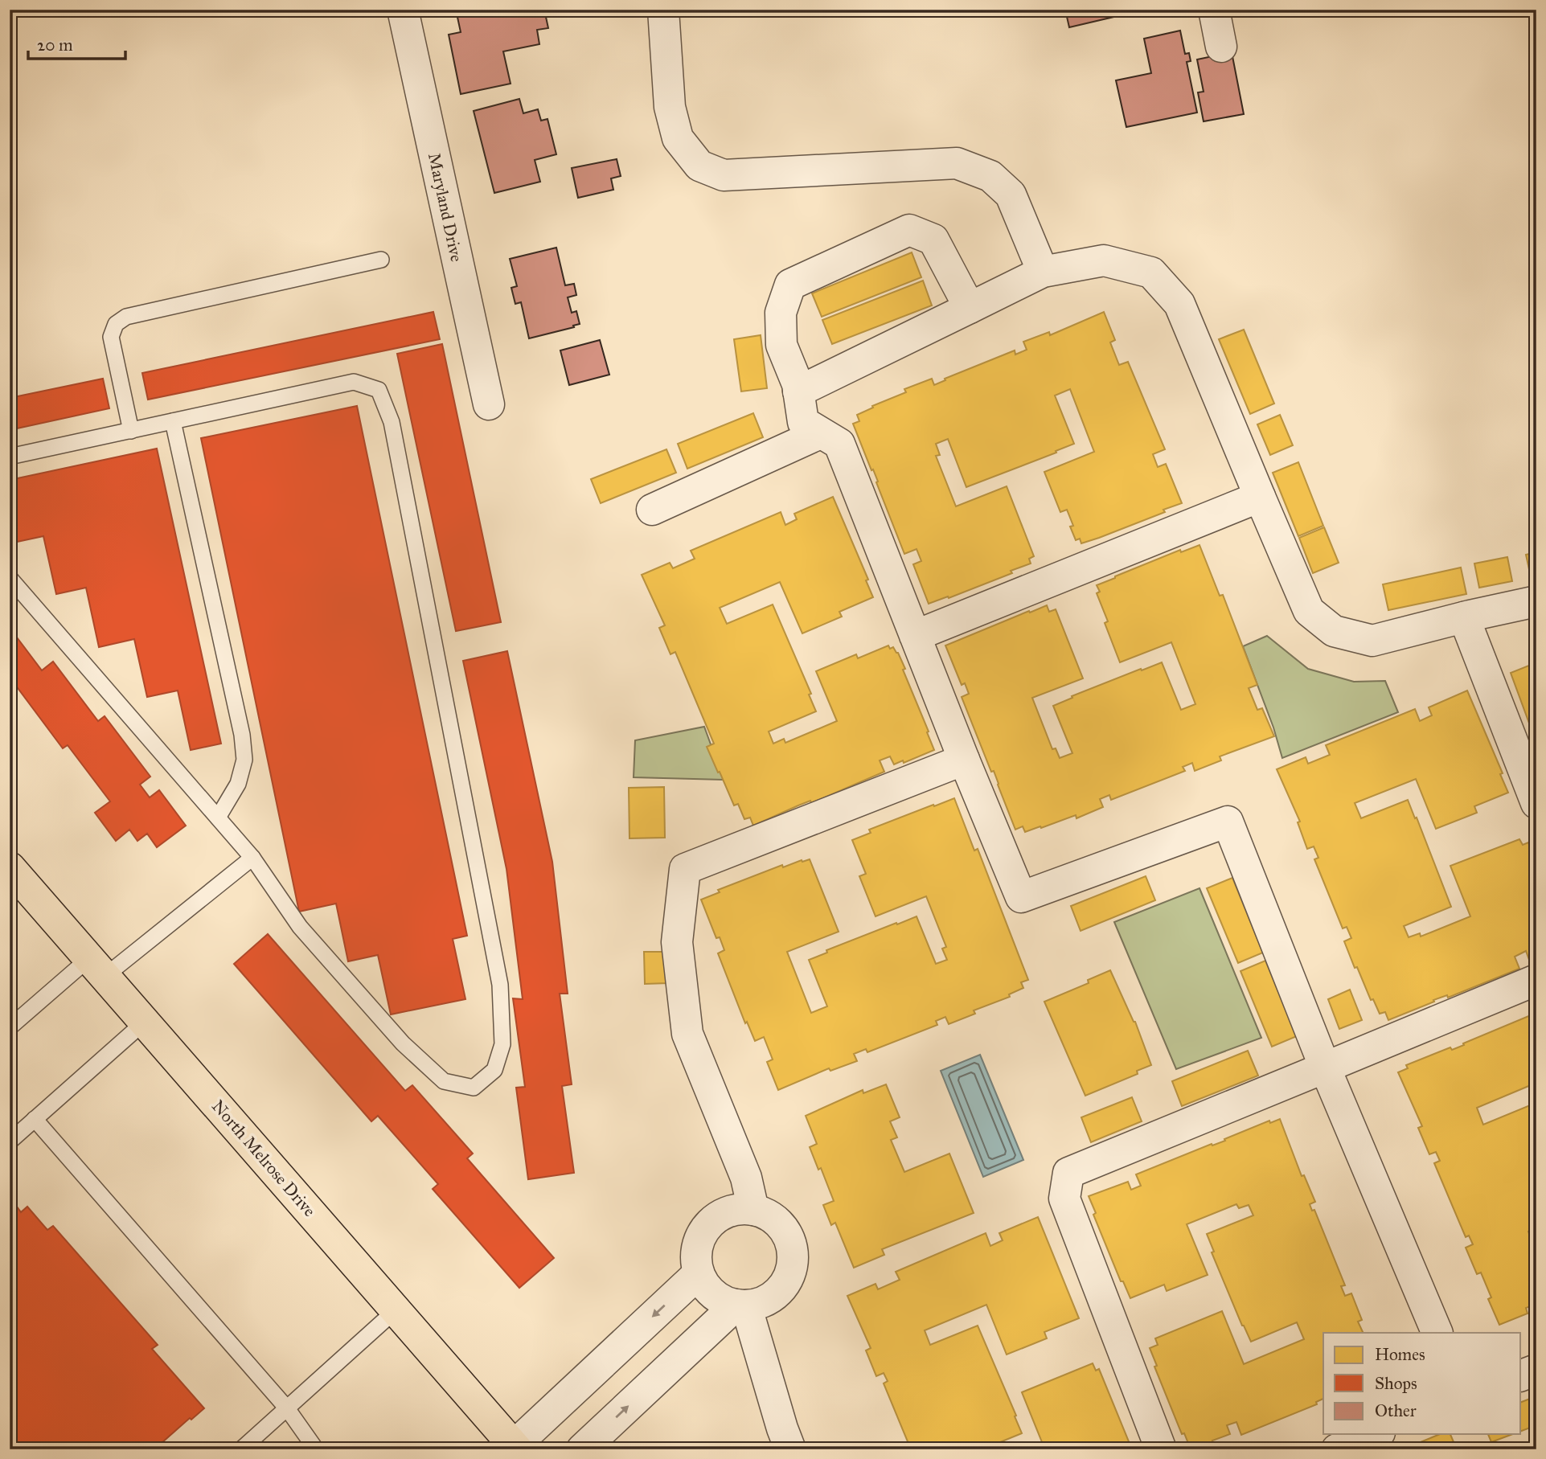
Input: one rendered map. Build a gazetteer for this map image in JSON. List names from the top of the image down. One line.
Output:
{"streets":{"main road":["North Melrose Drive"],"street":["Maryland Drive"]},"legend":["Homes","Shops","Other"],"scale_bar":"20 m"}
